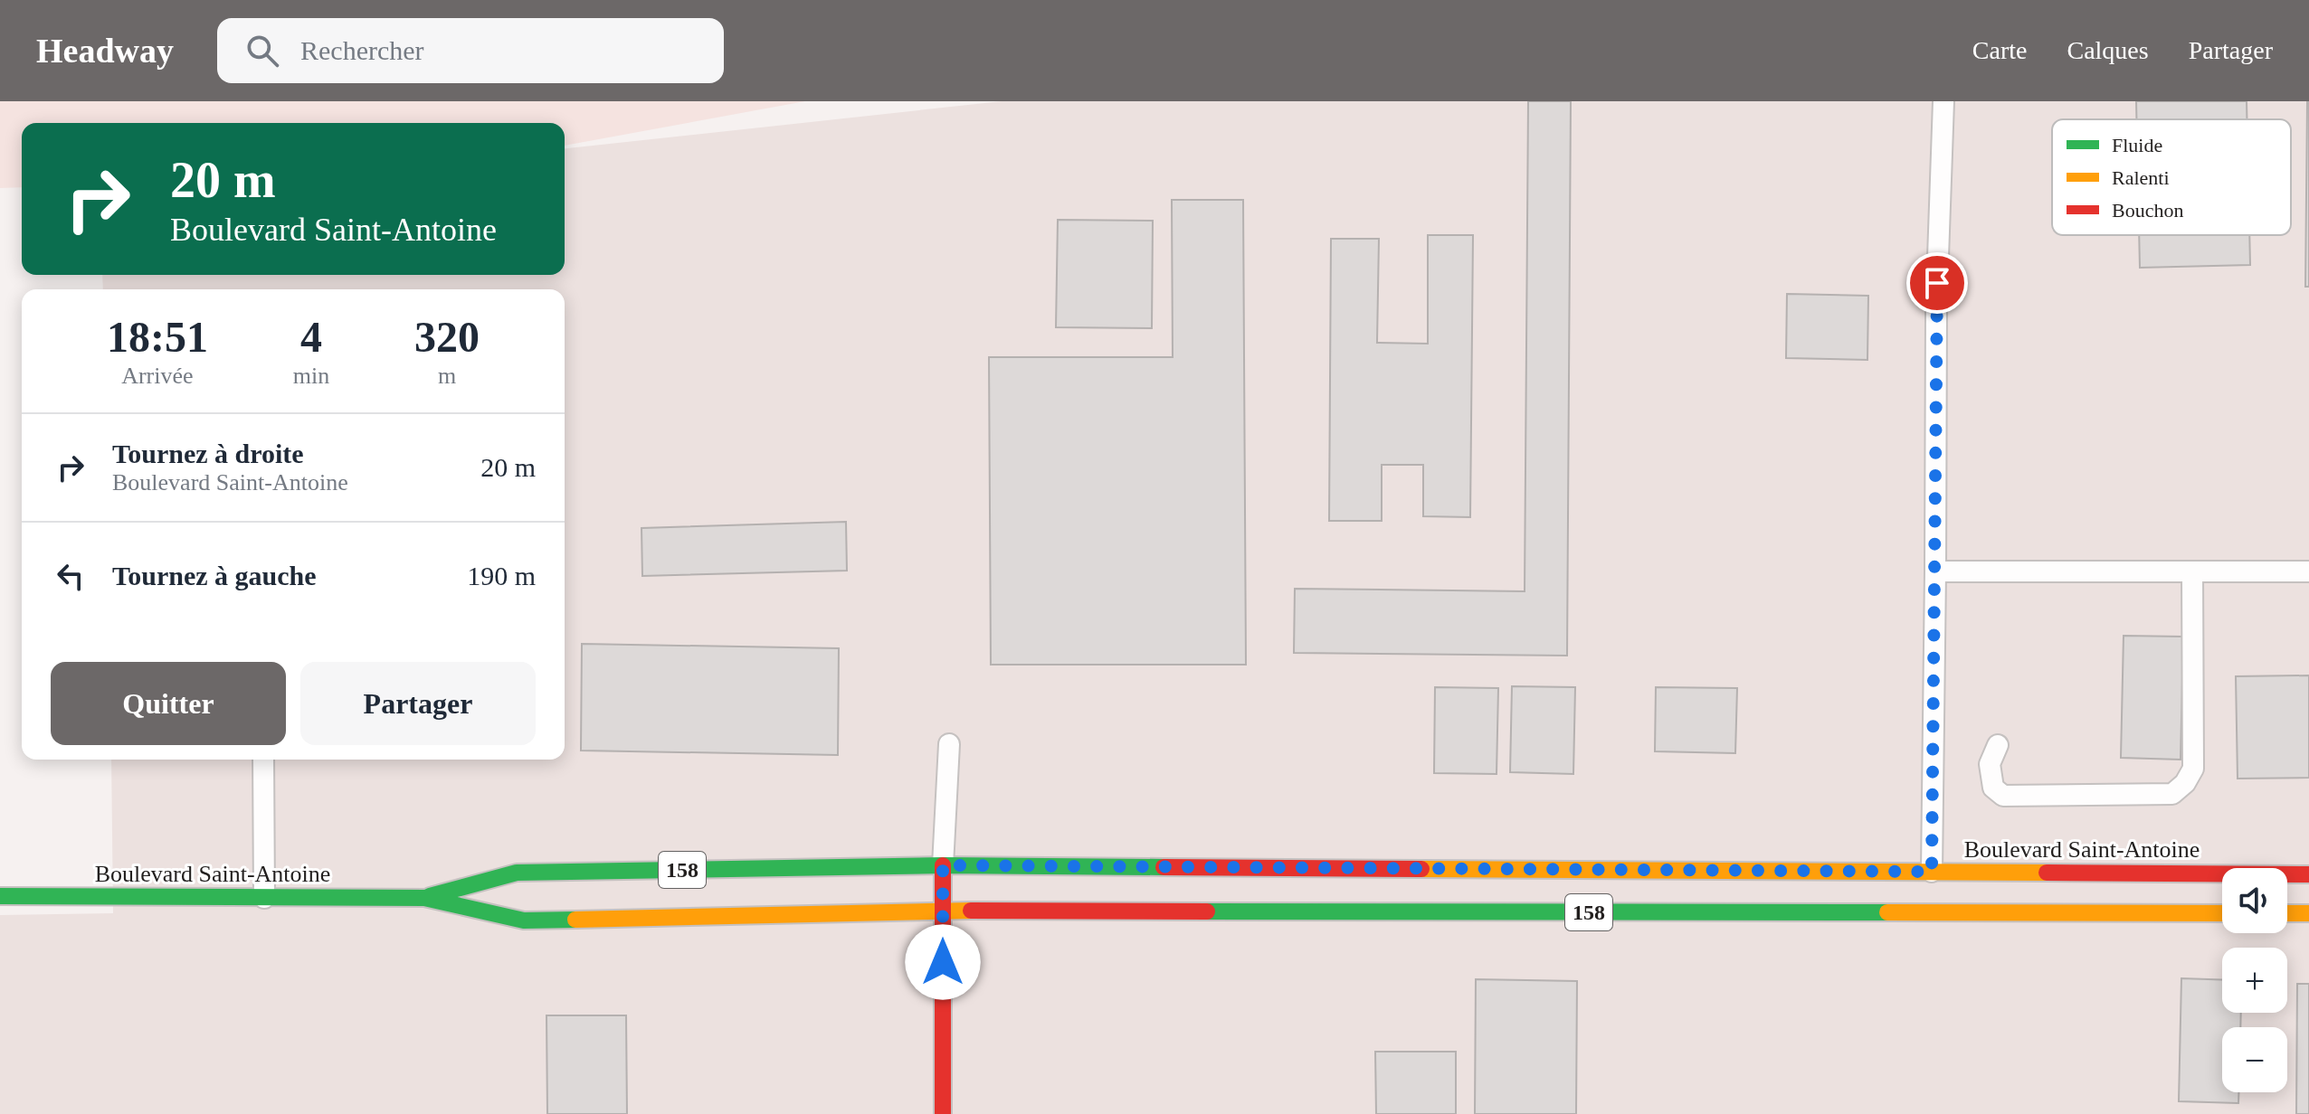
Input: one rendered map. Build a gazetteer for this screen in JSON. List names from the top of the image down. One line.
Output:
{"streets":{"main road":["Boulevard Saint-Antoine","158"]},"legend":["Fluide","Ralenti","Bouchon"],"page":{"header":"Headway","search":"Rechercher","nav":["Carte","Calques","Partager"],"turn":["20 m","Boulevard Saint-Antoine"],"eta":["18:51","Arrivée","4","min","320","m"],"list":[{"name":"Tournez à droite","note":"Boulevard Saint-Antoine","value":"20 m"},{"name":"Tournez à gauche","value":"190 m"}],"buttons":["Quitter","Partager"],"map_buttons":["+","−"]}}
